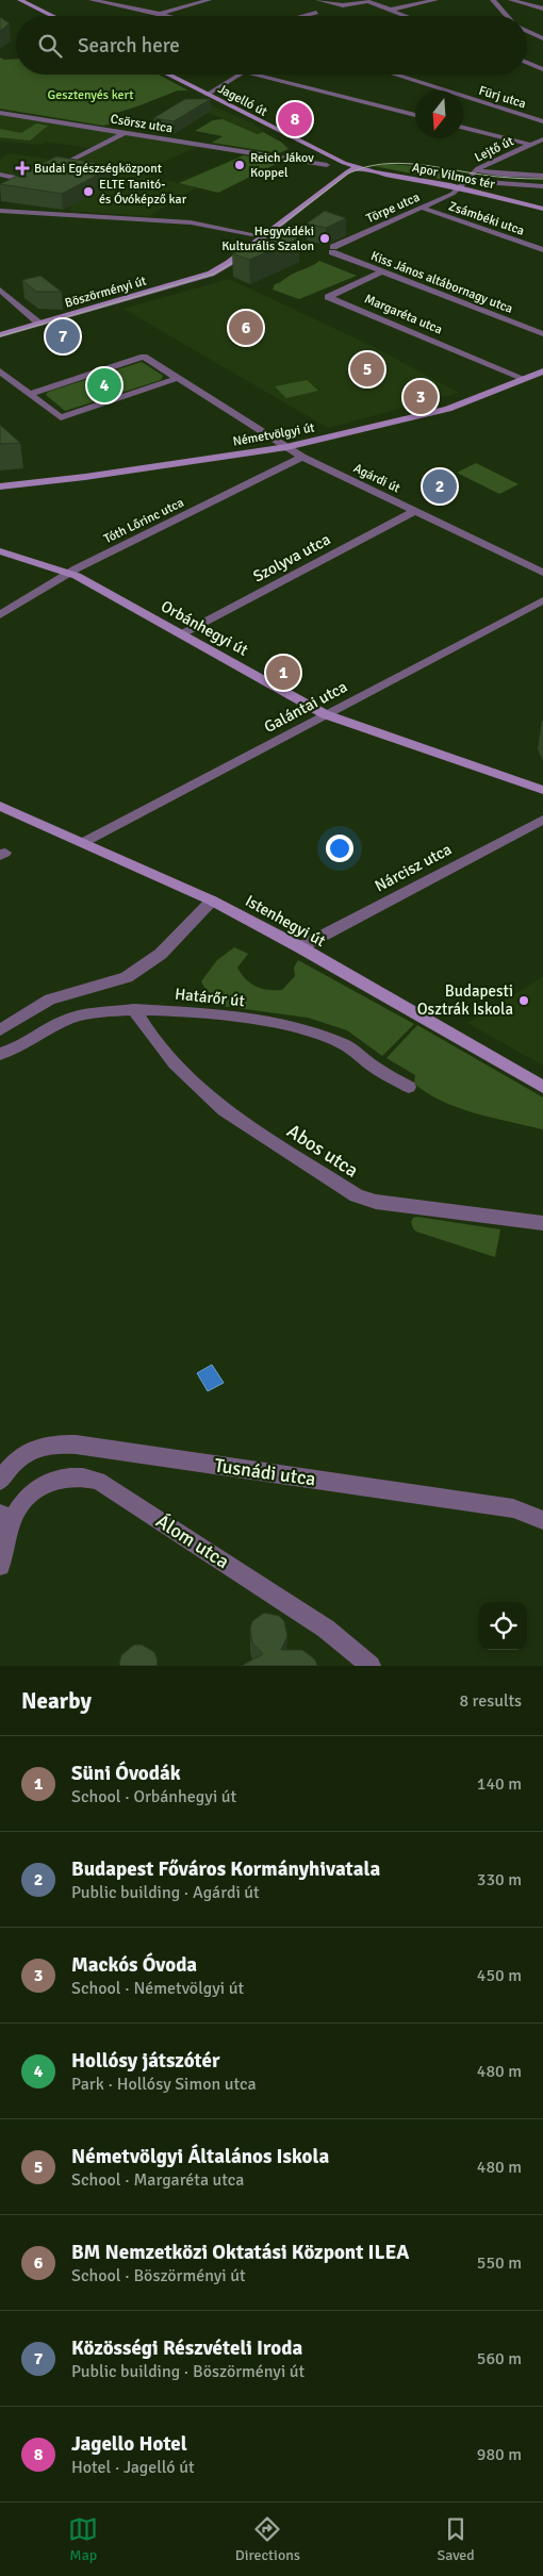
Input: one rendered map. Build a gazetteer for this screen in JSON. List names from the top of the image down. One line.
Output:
{"streets":{"street":["Fürj utca","Jagelló út","Csörsz utca","Lejtő út","Apor Vilmos tér","Törpe utca","Zsámbéki utca","Kiss János altábornagy utca","Böszörményi út","Margaréta utca","Németvölgyi út","Agárdi út","Tóth Lőrinc utca","Szolyva utca","Orbánhegyi út","Galántai utca","Nárcisz utca","Istenhegyi út","Határőr út","Abos utca","Tusnádi utca","Álom utca"]},"crossings":[["Jagelló út","Csörsz utca"],["Jagelló út","Apor Vilmos tér"],["Jagelló út","Böszörményi út"],["Lejtő út","Apor Vilmos tér"],["Lejtő út","Törpe utca"],["Apor Vilmos tér","Törpe utca"],["Apor Vilmos tér","Böszörményi út"],["Törpe utca","Zsámbéki utca"],["Törpe utca","Kiss János altábornagy utca"],["Kiss János altábornagy utca","Margaréta utca"],["Margaréta utca","Németvölgyi út"],["Németvölgyi út","Agárdi út"],["Agárdi út","Tóth Lőrinc utca"],["Agárdi út","Szolyva utca"],["Tóth Lőrinc utca","Orbánhegyi út"],["Szolyva utca","Orbánhegyi út"],["Orbánhegyi út","Galántai utca"],["Galántai utca","Istenhegyi út"],["Nárcisz utca","Istenhegyi út"],["Határőr út","Abos utca"]],"parks":["Gesztenyés kert"],"places":{"other":["Reich Jákov Koppel","ELTE Tanitó- és Óvóképző kar","Hegyvidéki Kulturális Szalon","Budapesti Osztrák Iskola"],"health":["Budai Egészségközpont"]},"north":"bottom","page":{"search":"Search here","pins":["8","6","7","5","4","3","2","1"],"heading":["Nearby","8 results"],"list":[{"mark":"1","name":"Süni Óvodák","note":"School · Orbánhegyi út","value":"140 m"},{"mark":"2","name":"Budapest Főváros Kormányhivatala","note":"Public building · Agárdi út","value":"330 m"},{"mark":"3","name":"Mackós Óvoda","note":"School · Németvölgyi út","value":"450 m"},{"mark":"4","name":"Hollósy játszótér","note":"Park · Hollósy Simon utca","value":"480 m"},{"mark":"5","name":"Németvölgyi Általános Iskola","note":"School · Margaréta utca","value":"480 m"},{"mark":"6","name":"BM Nemzetközi Oktatási Központ ILEA","note":"School · Böszörményi út","value":"550 m"},{"mark":"7","name":"Közösségi Részvételi Iroda","note":"Public building · Böszörményi út","value":"560 m"},{"mark":"8","name":"Jagello Hotel","note":"Hotel · Jagelló út","value":"980 m"}],"nav":["Map","Directions","Saved"]}}
